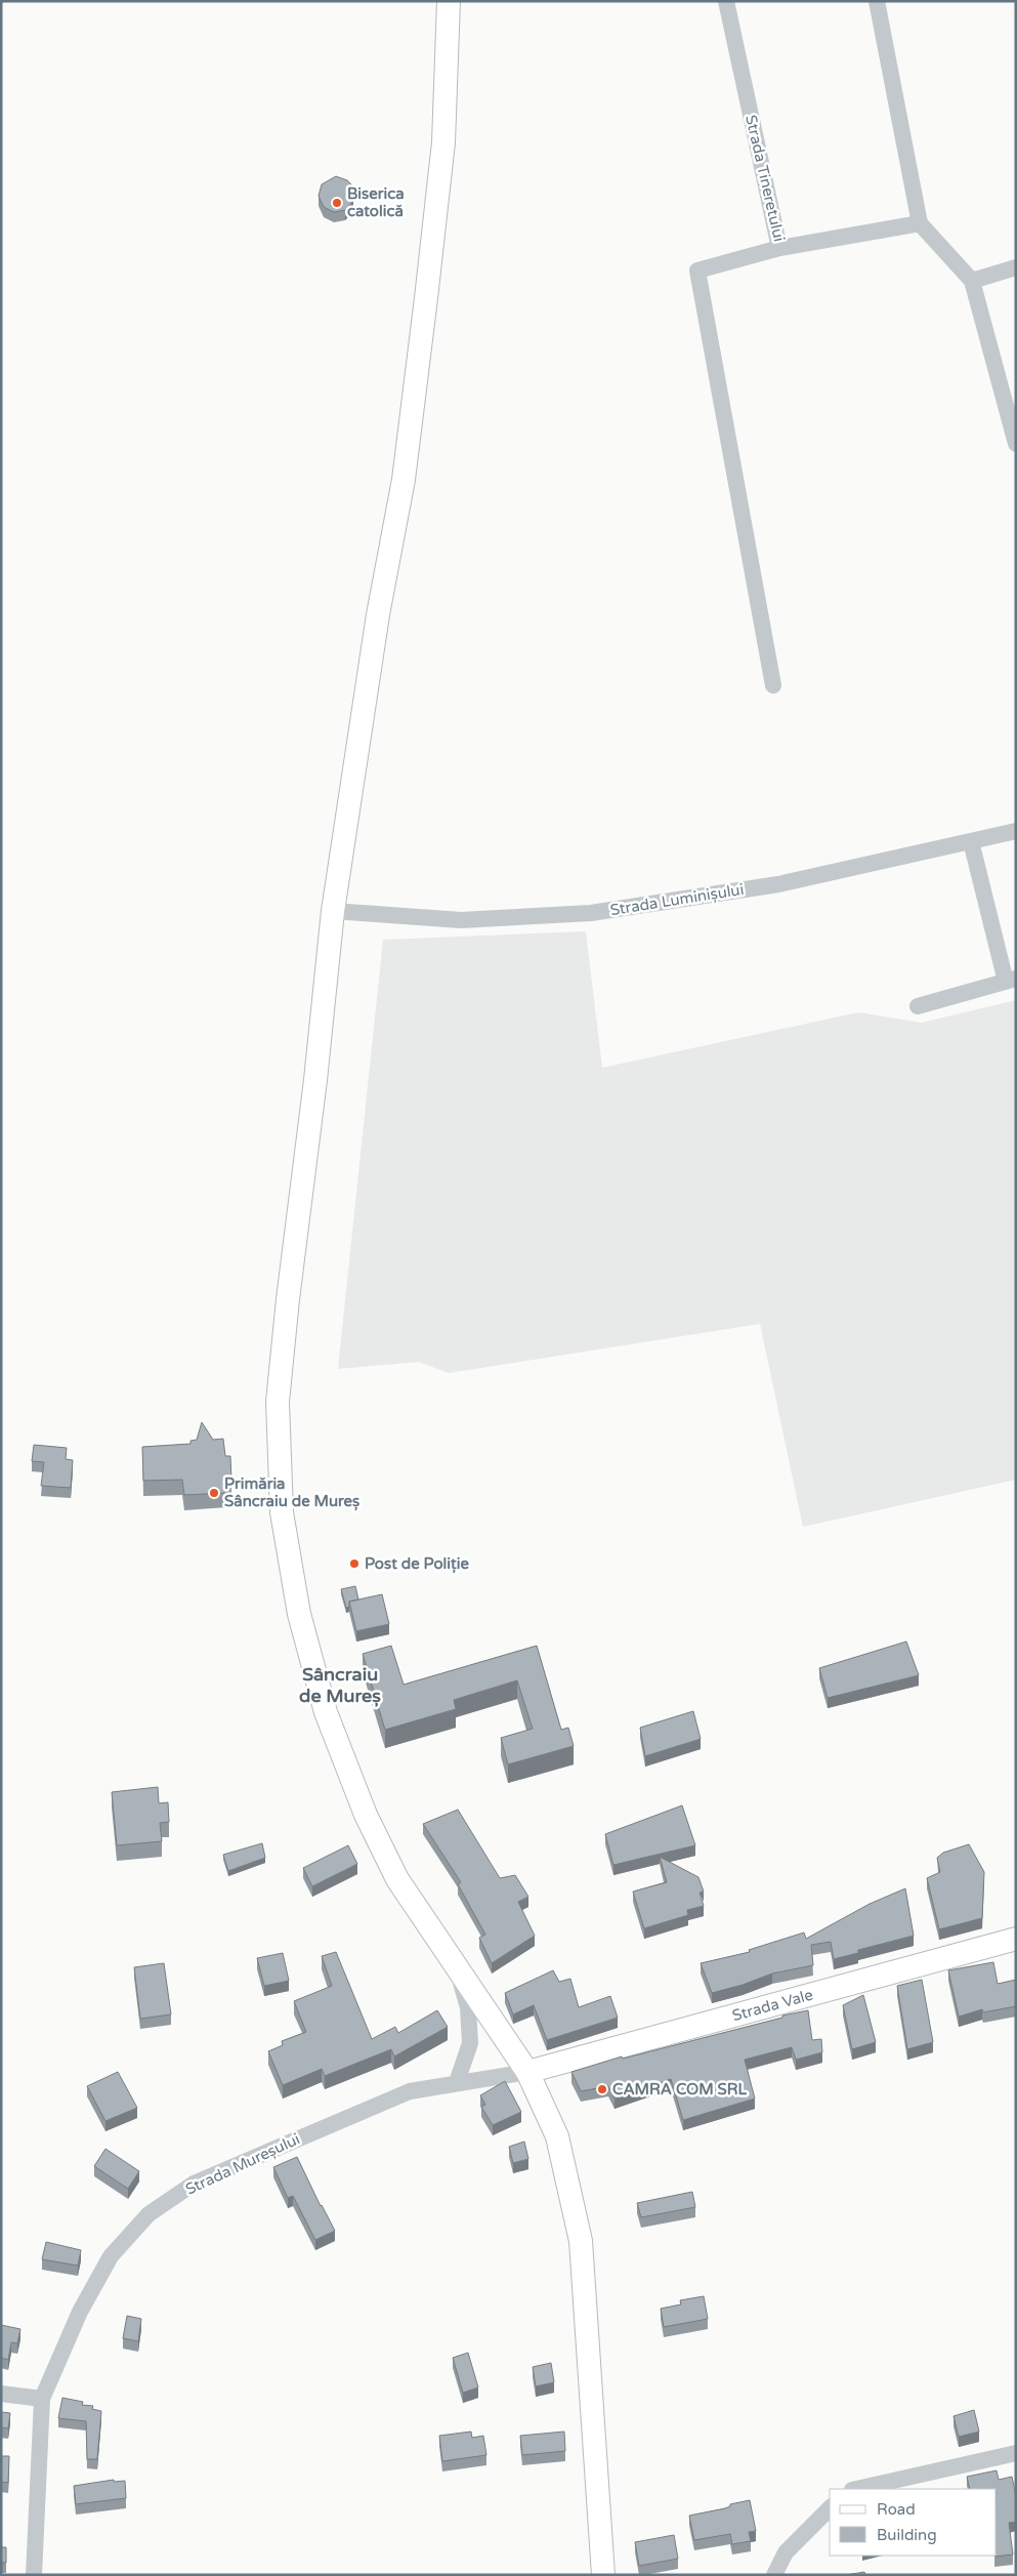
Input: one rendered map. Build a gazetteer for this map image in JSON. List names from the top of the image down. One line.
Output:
{"streets":{"main road":["Strada Vale"],"street":["Strada Tineretului","Strada Luminișului","Strada Mureșului"]},"crossings":[["Strada Vale","Strada Mureșului"]],"districts":["Sâncraiu de Mureș"],"places":["Biserica catolică","Primăria Sâncraiu de Mureș","Post de Poliție","CAMRA COM SRL"],"legend":["Road","Building"]}
